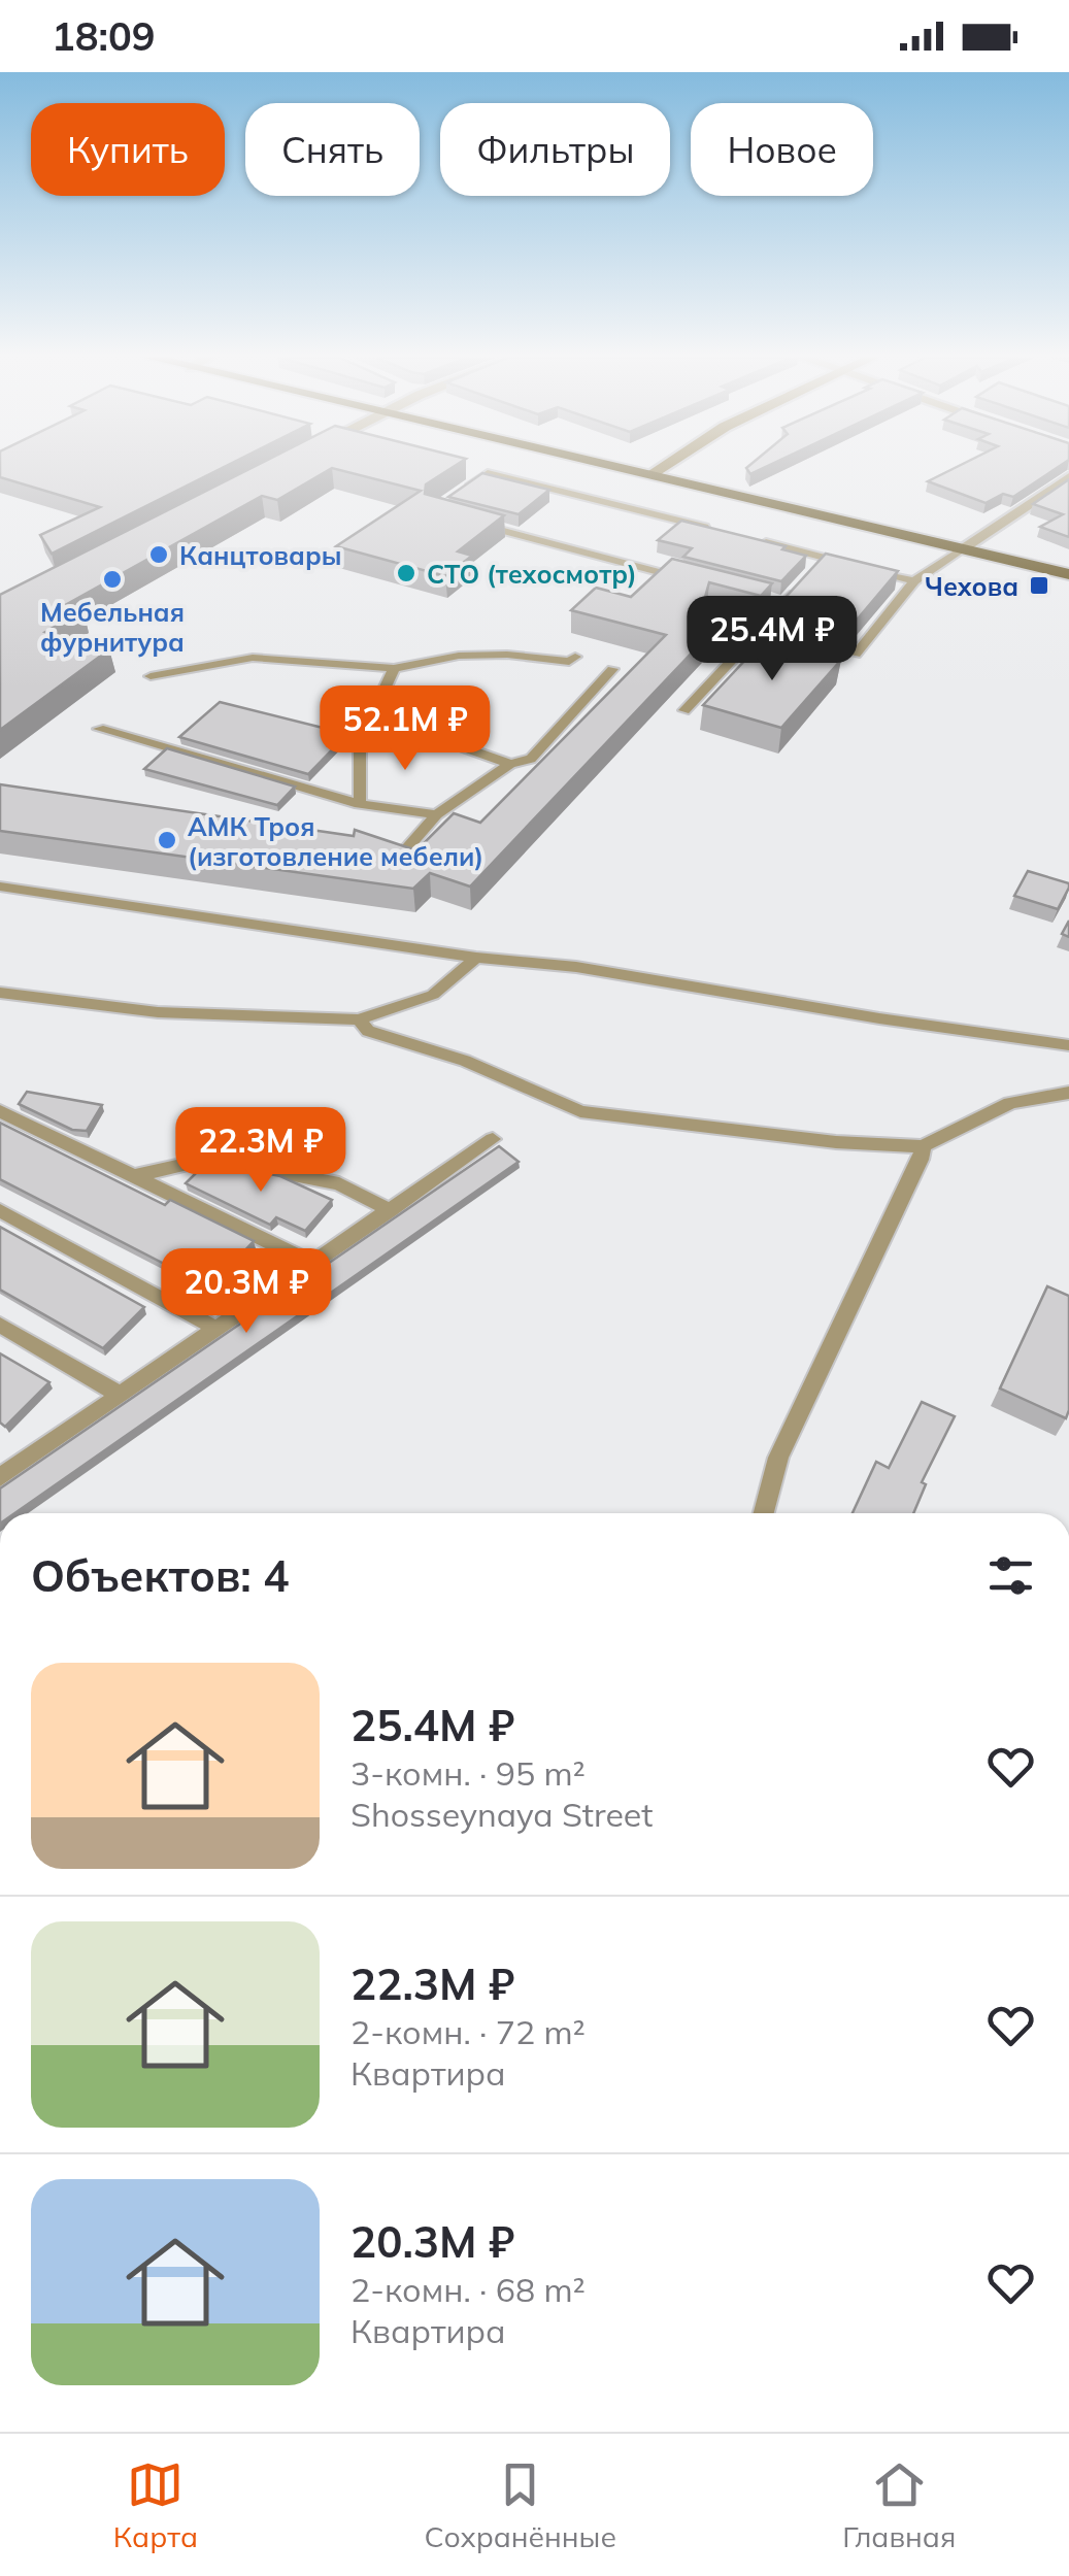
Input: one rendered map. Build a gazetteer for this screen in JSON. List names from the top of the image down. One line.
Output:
{"places":{"other":["Канцтовары","СТО (техосмотр)","Мебельная фурнитура","АМК Троя (изготовление мебели)"],"transit":["Чехова"]},"page":{"status":"18:09","chip":["Купить","Снять","Фильтры","Новое"],"price":["25.4M ₽","52.1M ₽","22.3M ₽","20.3M ₽"],"heading":"Объектов: 4","list":[{"name":"25.4M ₽","note":"3-комн. · 95 m² · Shosseynaya Street"},{"name":"22.3M ₽","note":"2-комн. · 72 m² · Квартира"},{"name":"20.3M ₽","note":"2-комн. · 68 m² · Квартира"}],"tabs":["Карта","Сохранённые","Главная"]}}
